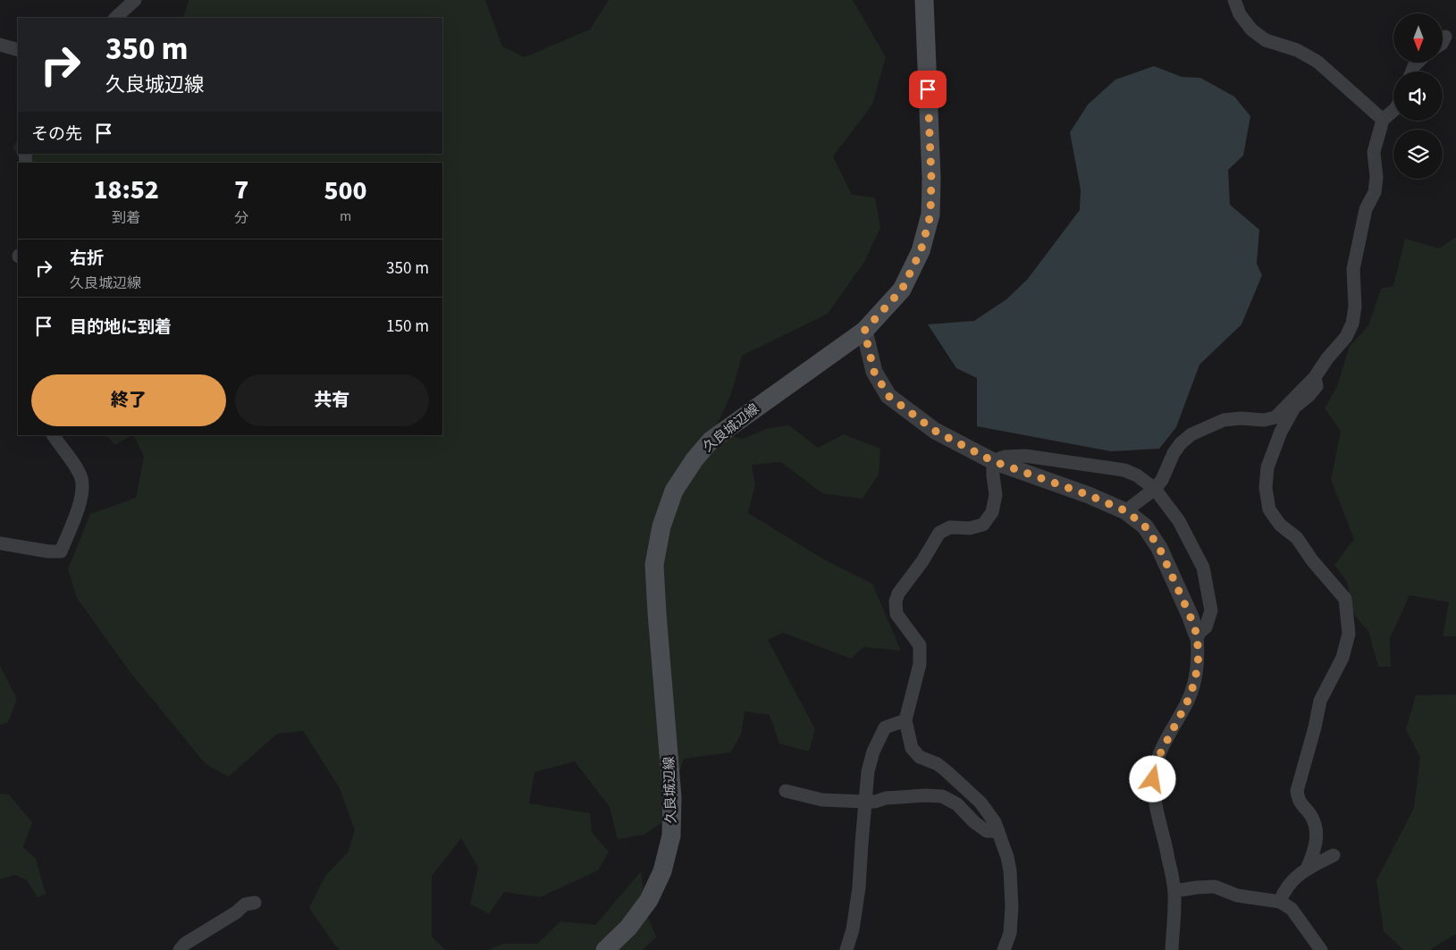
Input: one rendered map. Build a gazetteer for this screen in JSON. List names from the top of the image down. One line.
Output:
{"streets":{"main road":["久良城辺線"]},"north":"bottom","page":{"turn":["350 m","久良城辺線"],"then":"その先","eta":["18:52","到着","7","分","500","m"],"list":[{"name":"右折","note":"久良城辺線","value":"350 m"},{"name":"目的地に到着","value":"150 m"}],"buttons":["終了","共有"]}}
